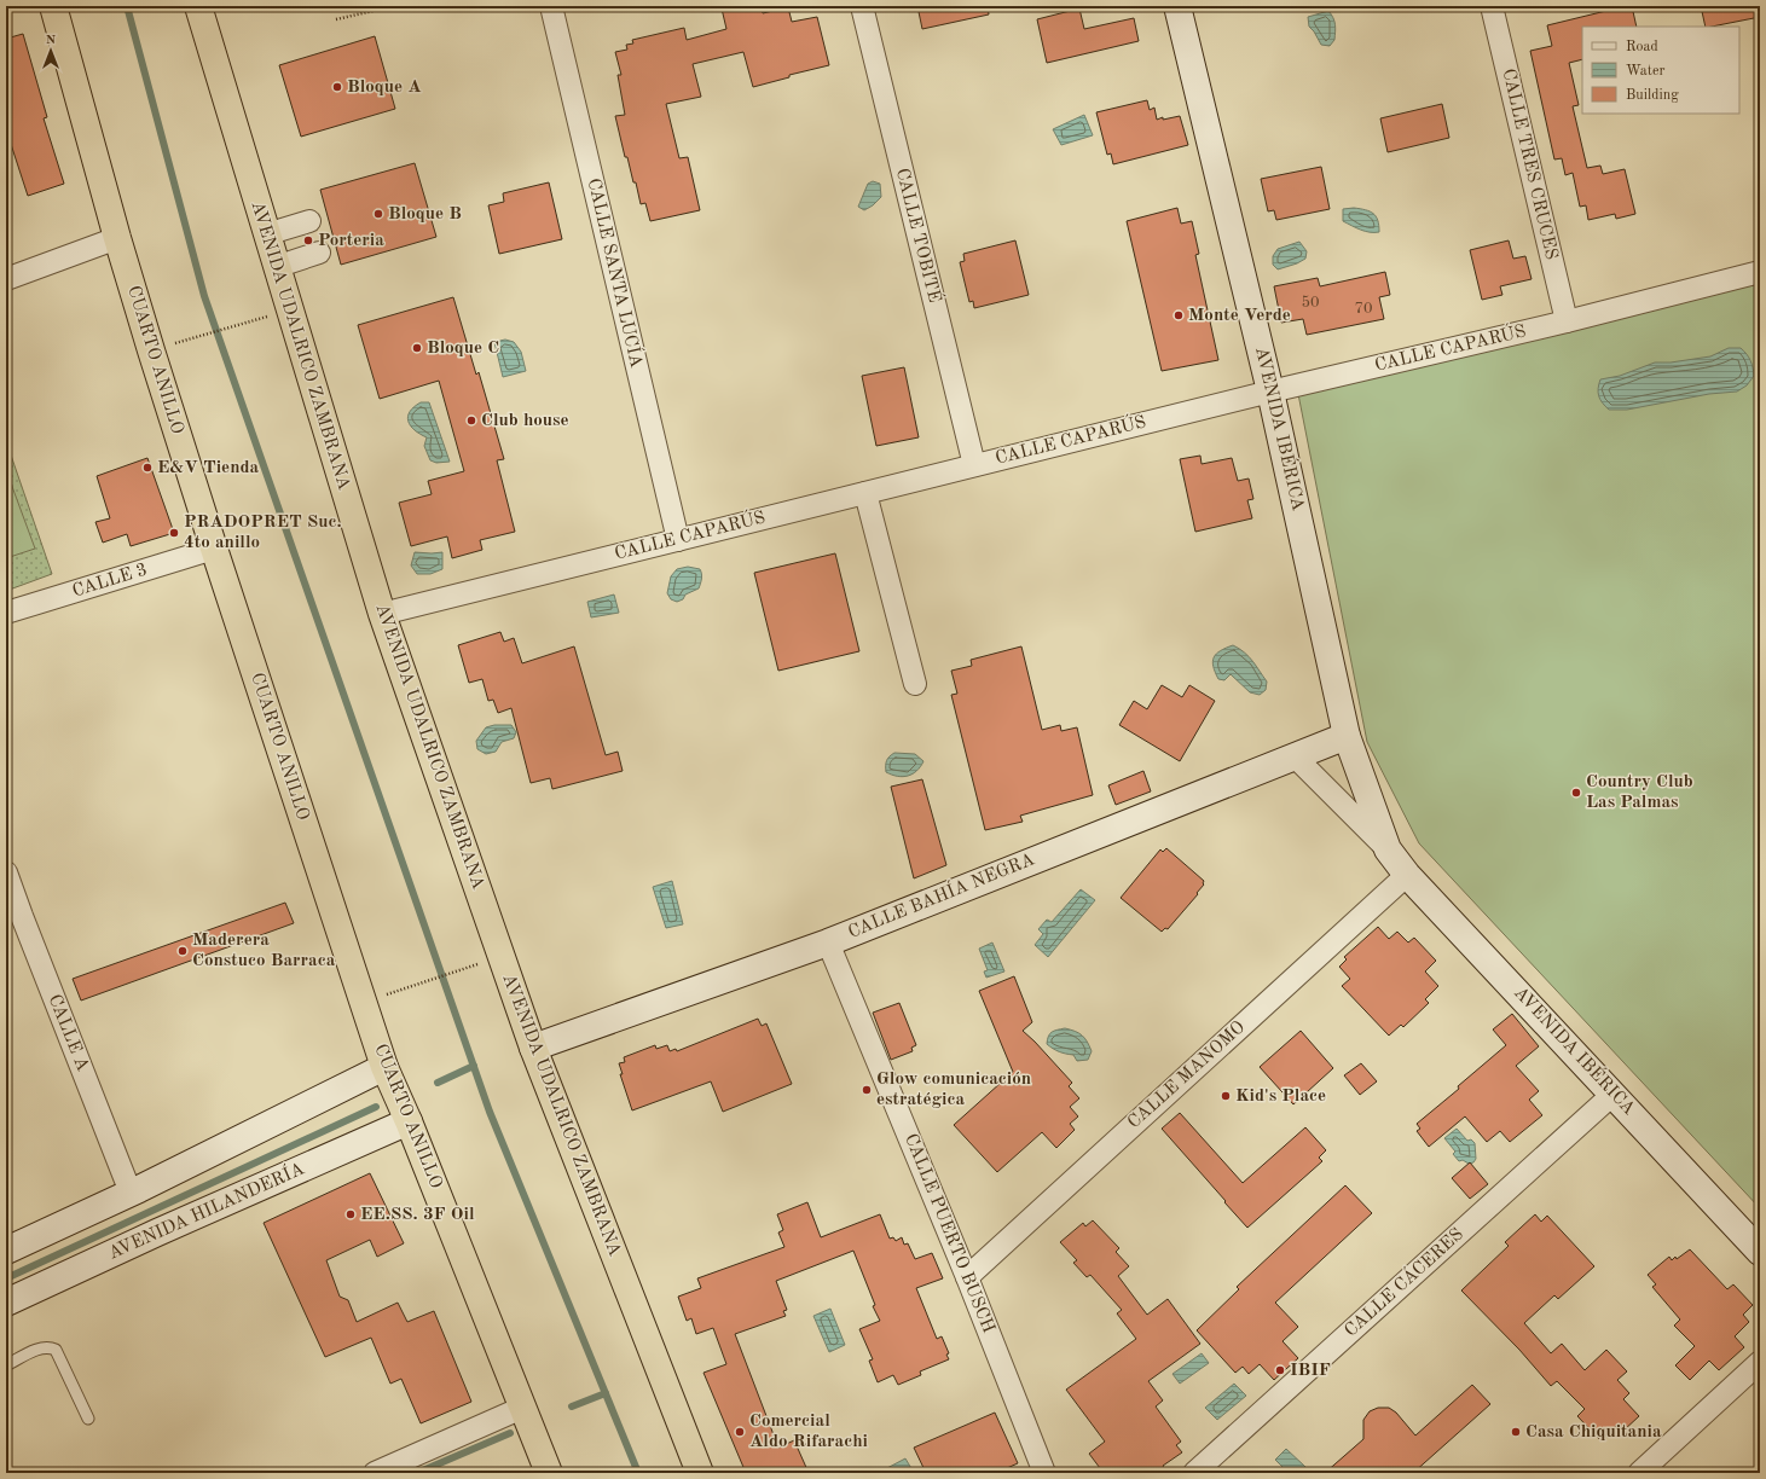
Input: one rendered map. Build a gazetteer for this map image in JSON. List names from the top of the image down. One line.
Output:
{"streets":{"highway":["AVENIDA UDALRICO ZAMBRANA","CUARTO ANILLO"],"street":["CALLE TRES CRUCES","CALLE TOBITÉ","CALLE SANTA LUCÍA","CALLE CAPARÚS","AVENIDA IBÉRICA","CALLE 3","CALLE BAHÍA NEGRA","CALLE A","CALLE MANOMO","AVENIDA HILANDERÍA","CALLE PUERTO BUSCH","CALLE CÁCERES"]},"crossings":[["CALLE TRES CRUCES","CALLE CAPARÚS"],["CALLE TOBITÉ","CALLE CAPARÚS"],["CALLE SANTA LUCÍA","CALLE CAPARÚS"],["AVENIDA UDALRICO ZAMBRANA","CALLE CAPARÚS"],["AVENIDA UDALRICO ZAMBRANA","CALLE BAHÍA NEGRA"],["CALLE CAPARÚS","AVENIDA IBÉRICA"],["CUARTO ANILLO","CALLE 3"],["CUARTO ANILLO","AVENIDA HILANDERÍA"],["AVENIDA IBÉRICA","CALLE BAHÍA NEGRA"],["AVENIDA IBÉRICA","CALLE MANOMO"],["AVENIDA IBÉRICA","CALLE CÁCERES"],["CALLE BAHÍA NEGRA","CALLE PUERTO BUSCH"],["CALLE MANOMO","CALLE PUERTO BUSCH"]],"places":["Bloque A","Bloque B","Porteria","Monte Verde","Bloque C","Club house","E&V Tienda","PRADOPRET Suc. 4to anillo","Country Club Las Palmas","Maderera Constuco Barraca","Glow comunicación estratégica","Kid's Place","EE.SS. 3F Oil","IBIF","Comercial Aldo Rifarachi","Casa Chiquitania"],"house_numbers":["50","70"],"legend":["Road","Water","Building"],"north":"top"}
